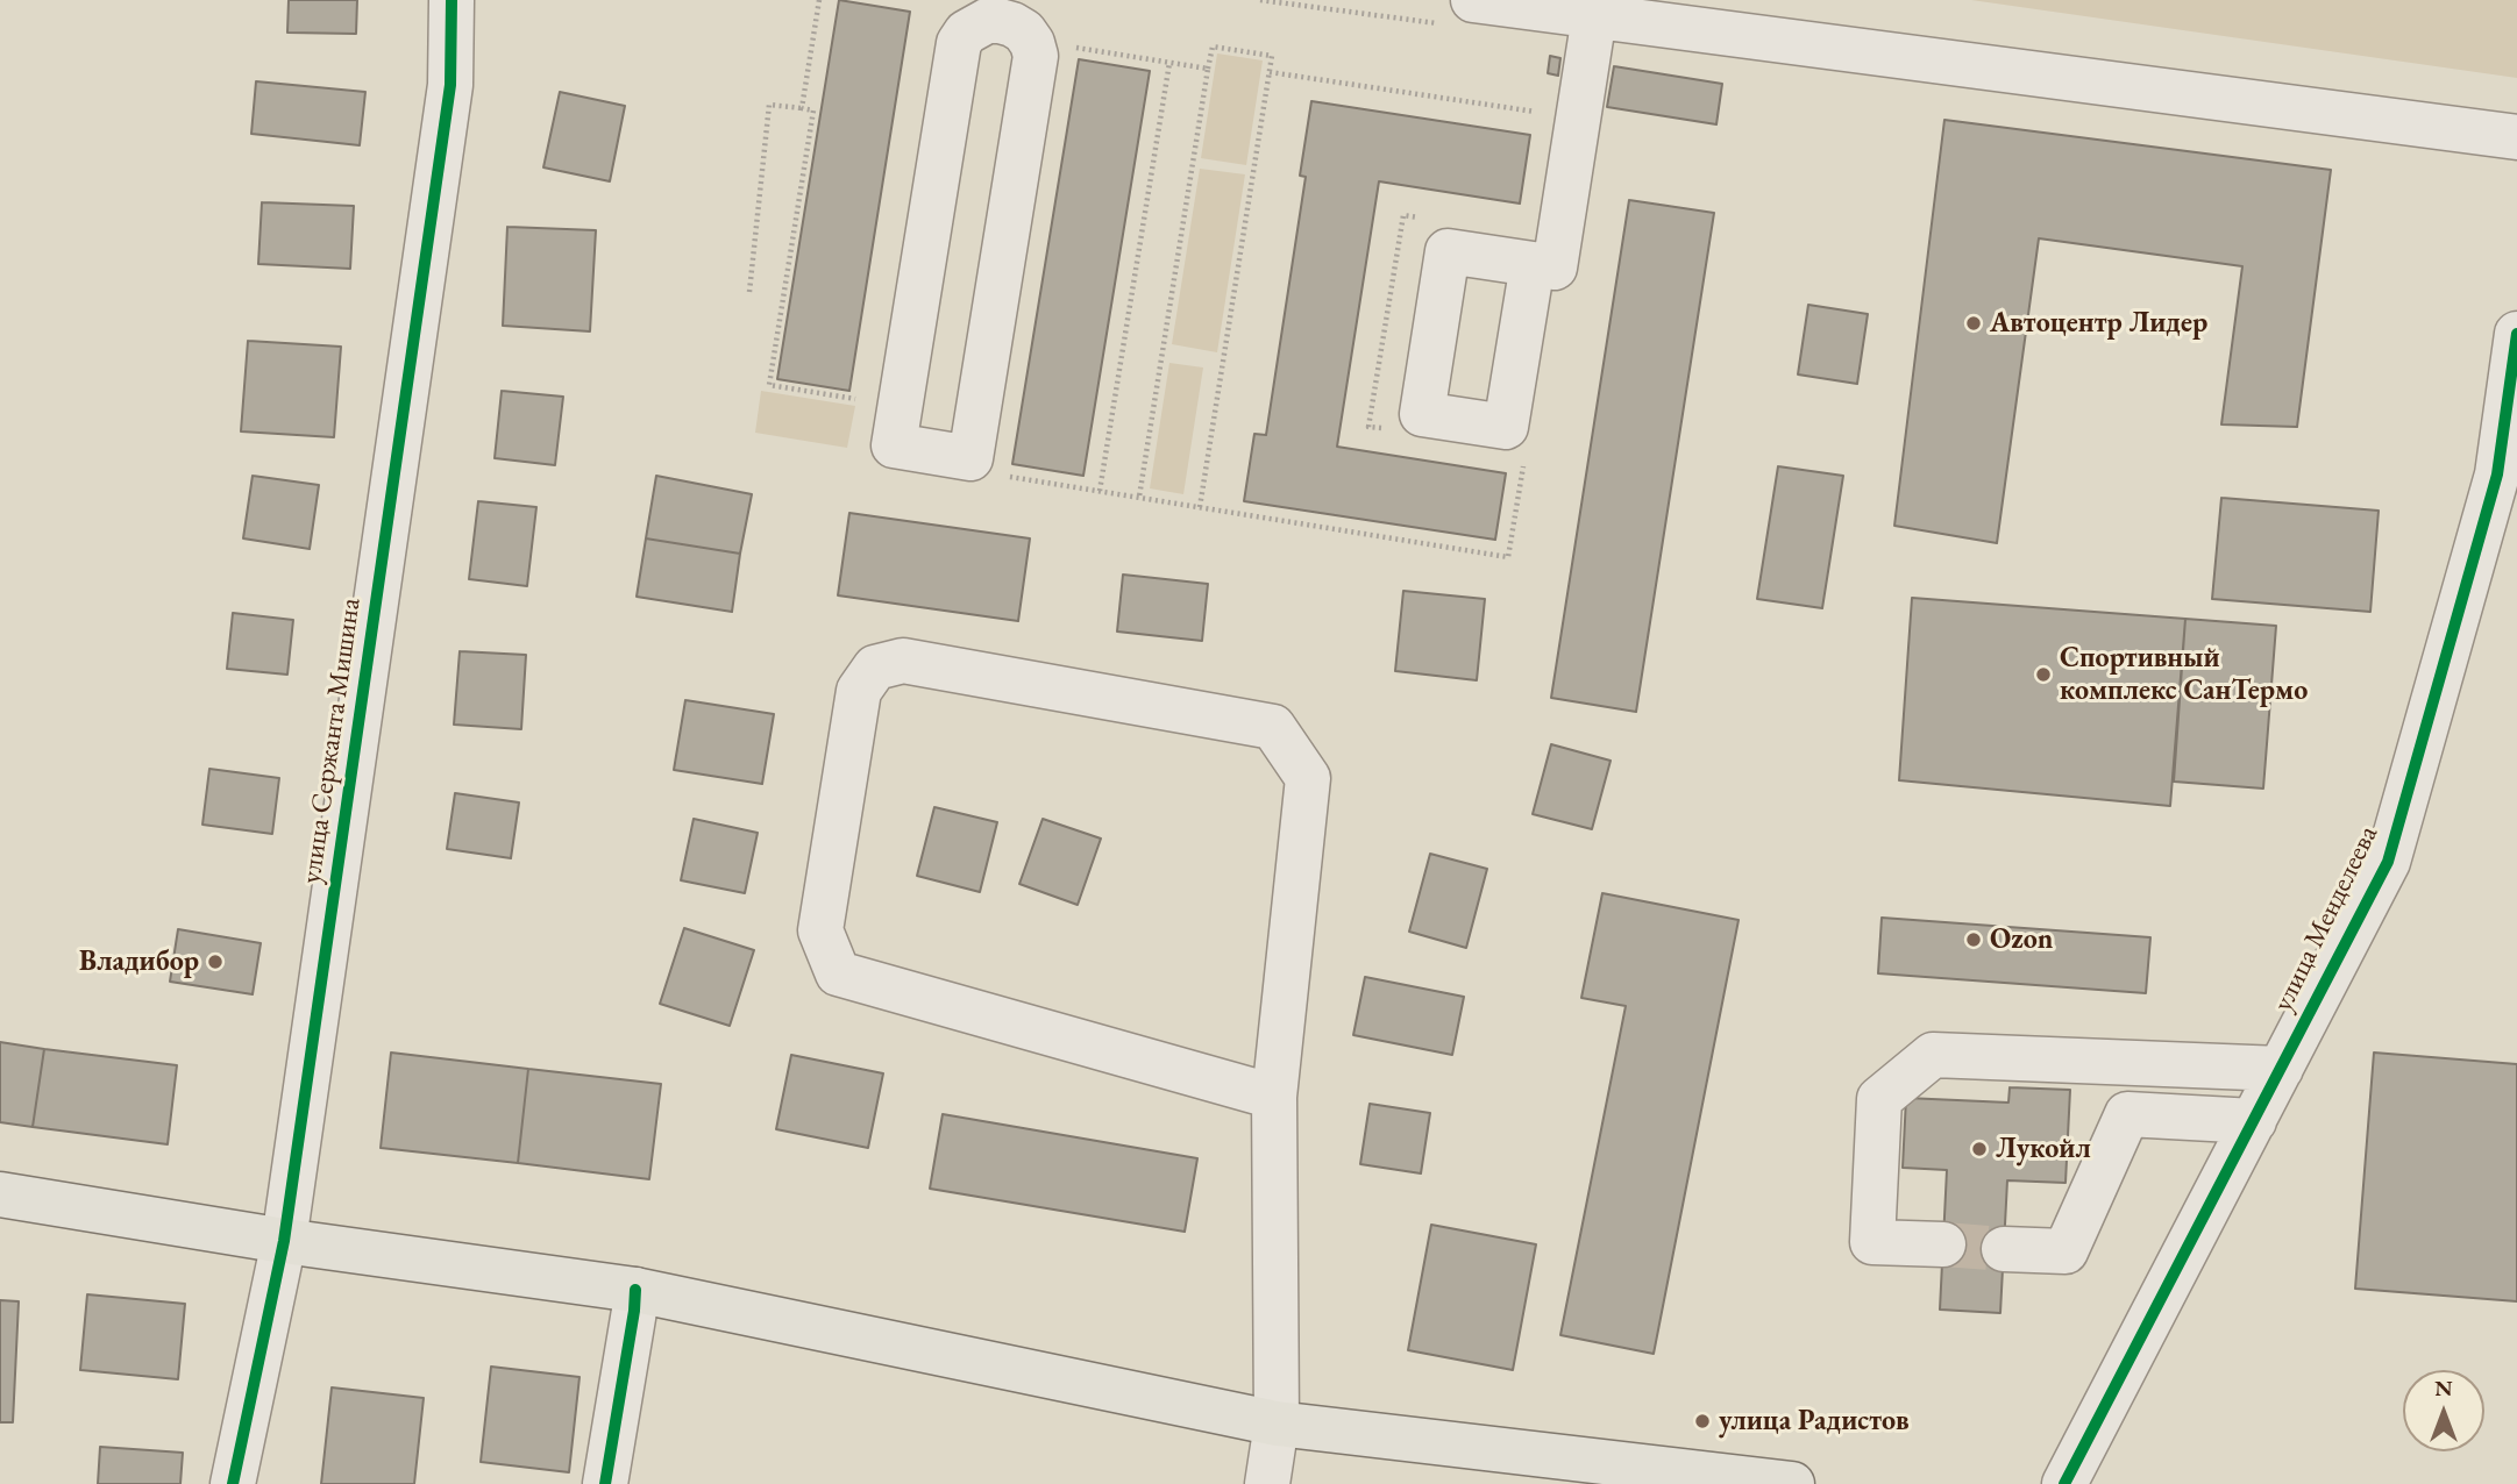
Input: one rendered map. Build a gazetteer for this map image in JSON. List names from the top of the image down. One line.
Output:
{"streets":{"street":["улица Сержанта Мишина","улица Менделеева"]},"places":["Автоцентр Лидер","Спортивный комплекс СанТермо","Ozon","Владибор","Лукойл","улица Радистов"],"north":"top"}
